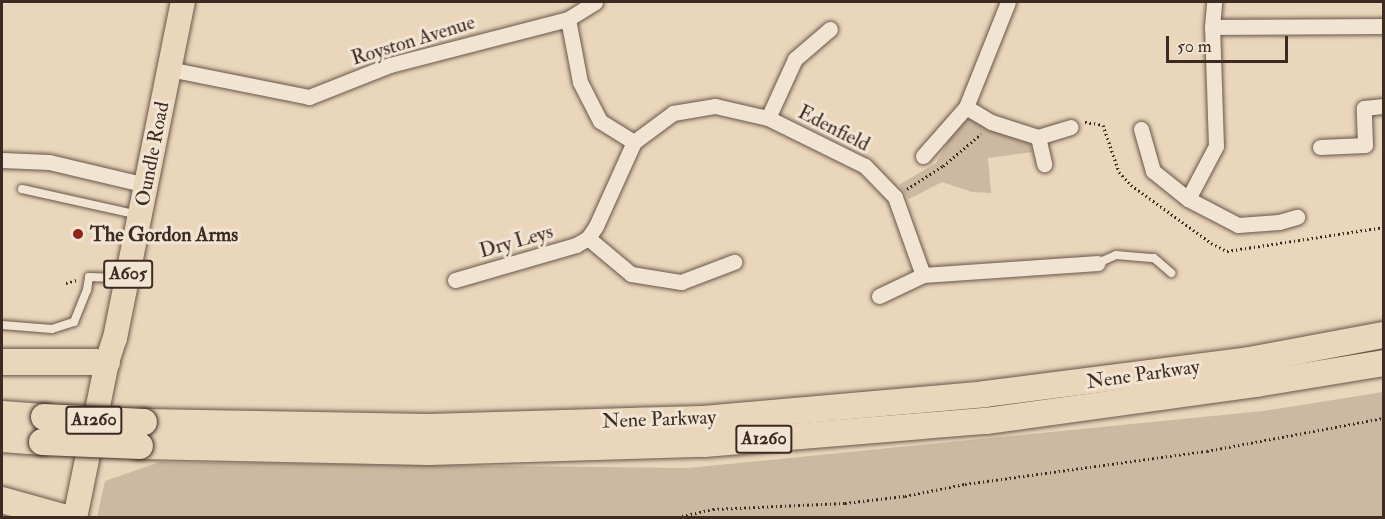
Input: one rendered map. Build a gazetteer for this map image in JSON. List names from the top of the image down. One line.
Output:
{"streets":{"highway":["Nene Parkway","A1260"],"main road":["Oundle Road","A605"],"street":["Royston Avenue","Edenfield","Dry Leys"]},"crossings":[["Royston Avenue","Oundle Road"]],"places":["The Gordon Arms"],"scale_bar":"50 m"}
